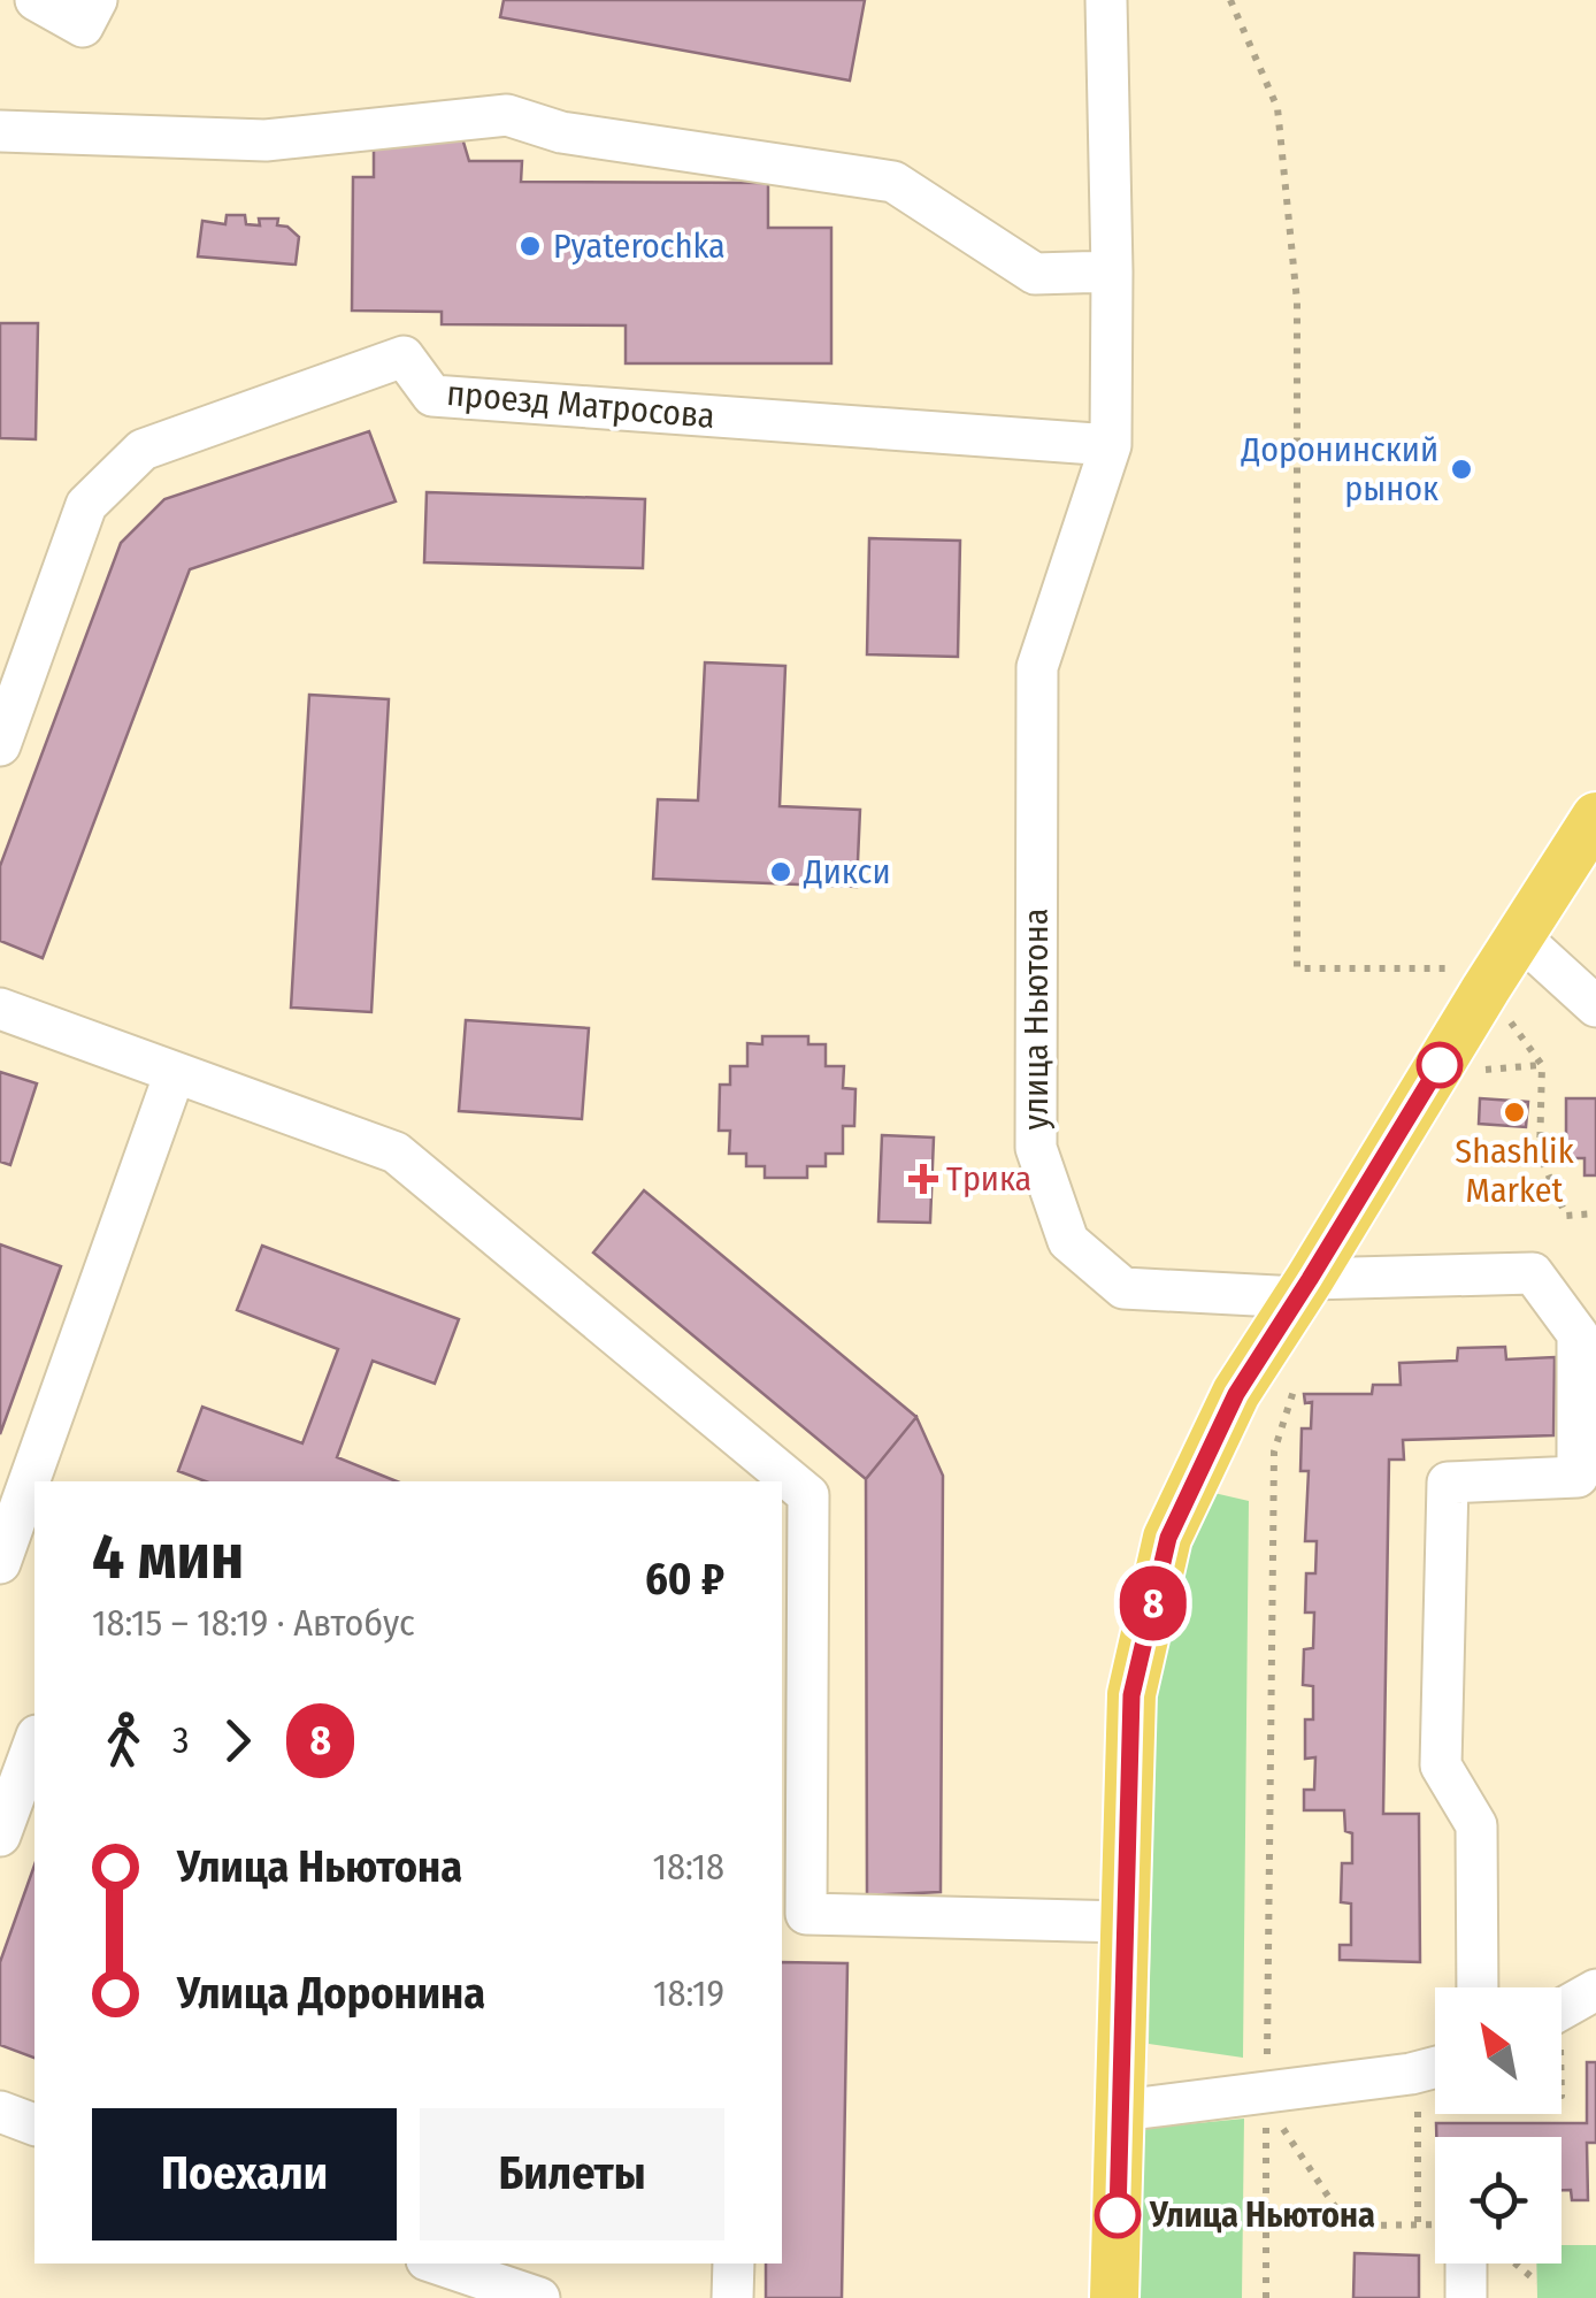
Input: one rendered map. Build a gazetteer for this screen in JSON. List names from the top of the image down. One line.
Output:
{"streets":{"street":["проезд Матросова","улица Ньютона"]},"crossings":[["проезд Матросова","улица Ньютона"]],"places":{"other":["Pyaterochka","Доронинский рынок","Дикси","Shashlik Market","Улица Ньютона"],"health":["Трика"]},"lines":["bus line 8"],"north":"top left","page":{"on_map":"8","heading":["4 мин","18:15 – 18:19 · Автобус","60 ₽"],"legs":["3","8"],"list":[{"name":"Улица Ньютона","value":"18:18"},{"name":"Улица Доронина","value":"18:19"}],"buttons":["Поехали","Билеты"]}}
